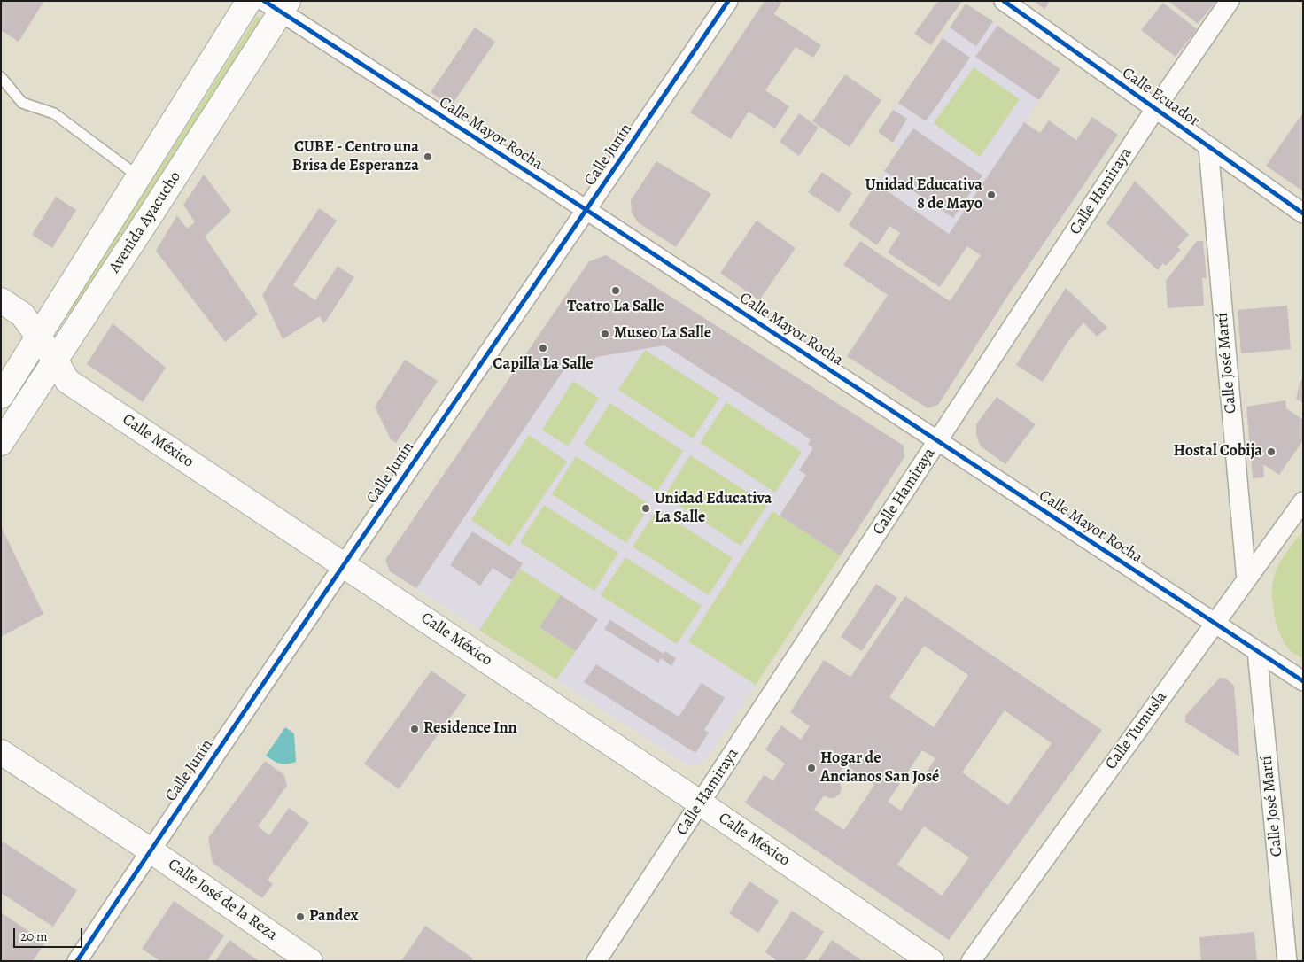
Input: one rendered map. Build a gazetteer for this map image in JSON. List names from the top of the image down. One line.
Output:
{"streets":{"main road":["Avenida Ayacucho","Calle México","Calle José de la Reza"],"street":["Calle Ecuador","Calle Mayor Rocha","Calle Junín","Calle Hamiraya","Calle José Martí","Calle Tumusla"]},"crossings":[["Calle Ecuador","Calle Hamiraya"],["Calle Ecuador","Calle José Martí"],["Calle Mayor Rocha","Calle Junín"],["Calle Mayor Rocha","Calle Hamiraya"],["Calle Mayor Rocha","Avenida Ayacucho"],["Calle Mayor Rocha","Calle José Martí"],["Calle Mayor Rocha","Calle Tumusla"],["Calle Junín","Calle México"],["Calle Junín","Calle José de la Reza"],["Calle Hamiraya","Calle México"],["Avenida Ayacucho","Calle México"],["Calle José Martí","Calle Tumusla"]],"places":["CUBE - Centro una Brisa de Esperanza","Unidad Educativa 8 de Mayo","Teatro La Salle","Museo La Salle","Capilla La Salle","Hostal Cobija","Unidad Educativa La Salle","Residence Inn","Hogar de Ancianos San José","Pandex"],"scale_bar":"20 m"}
